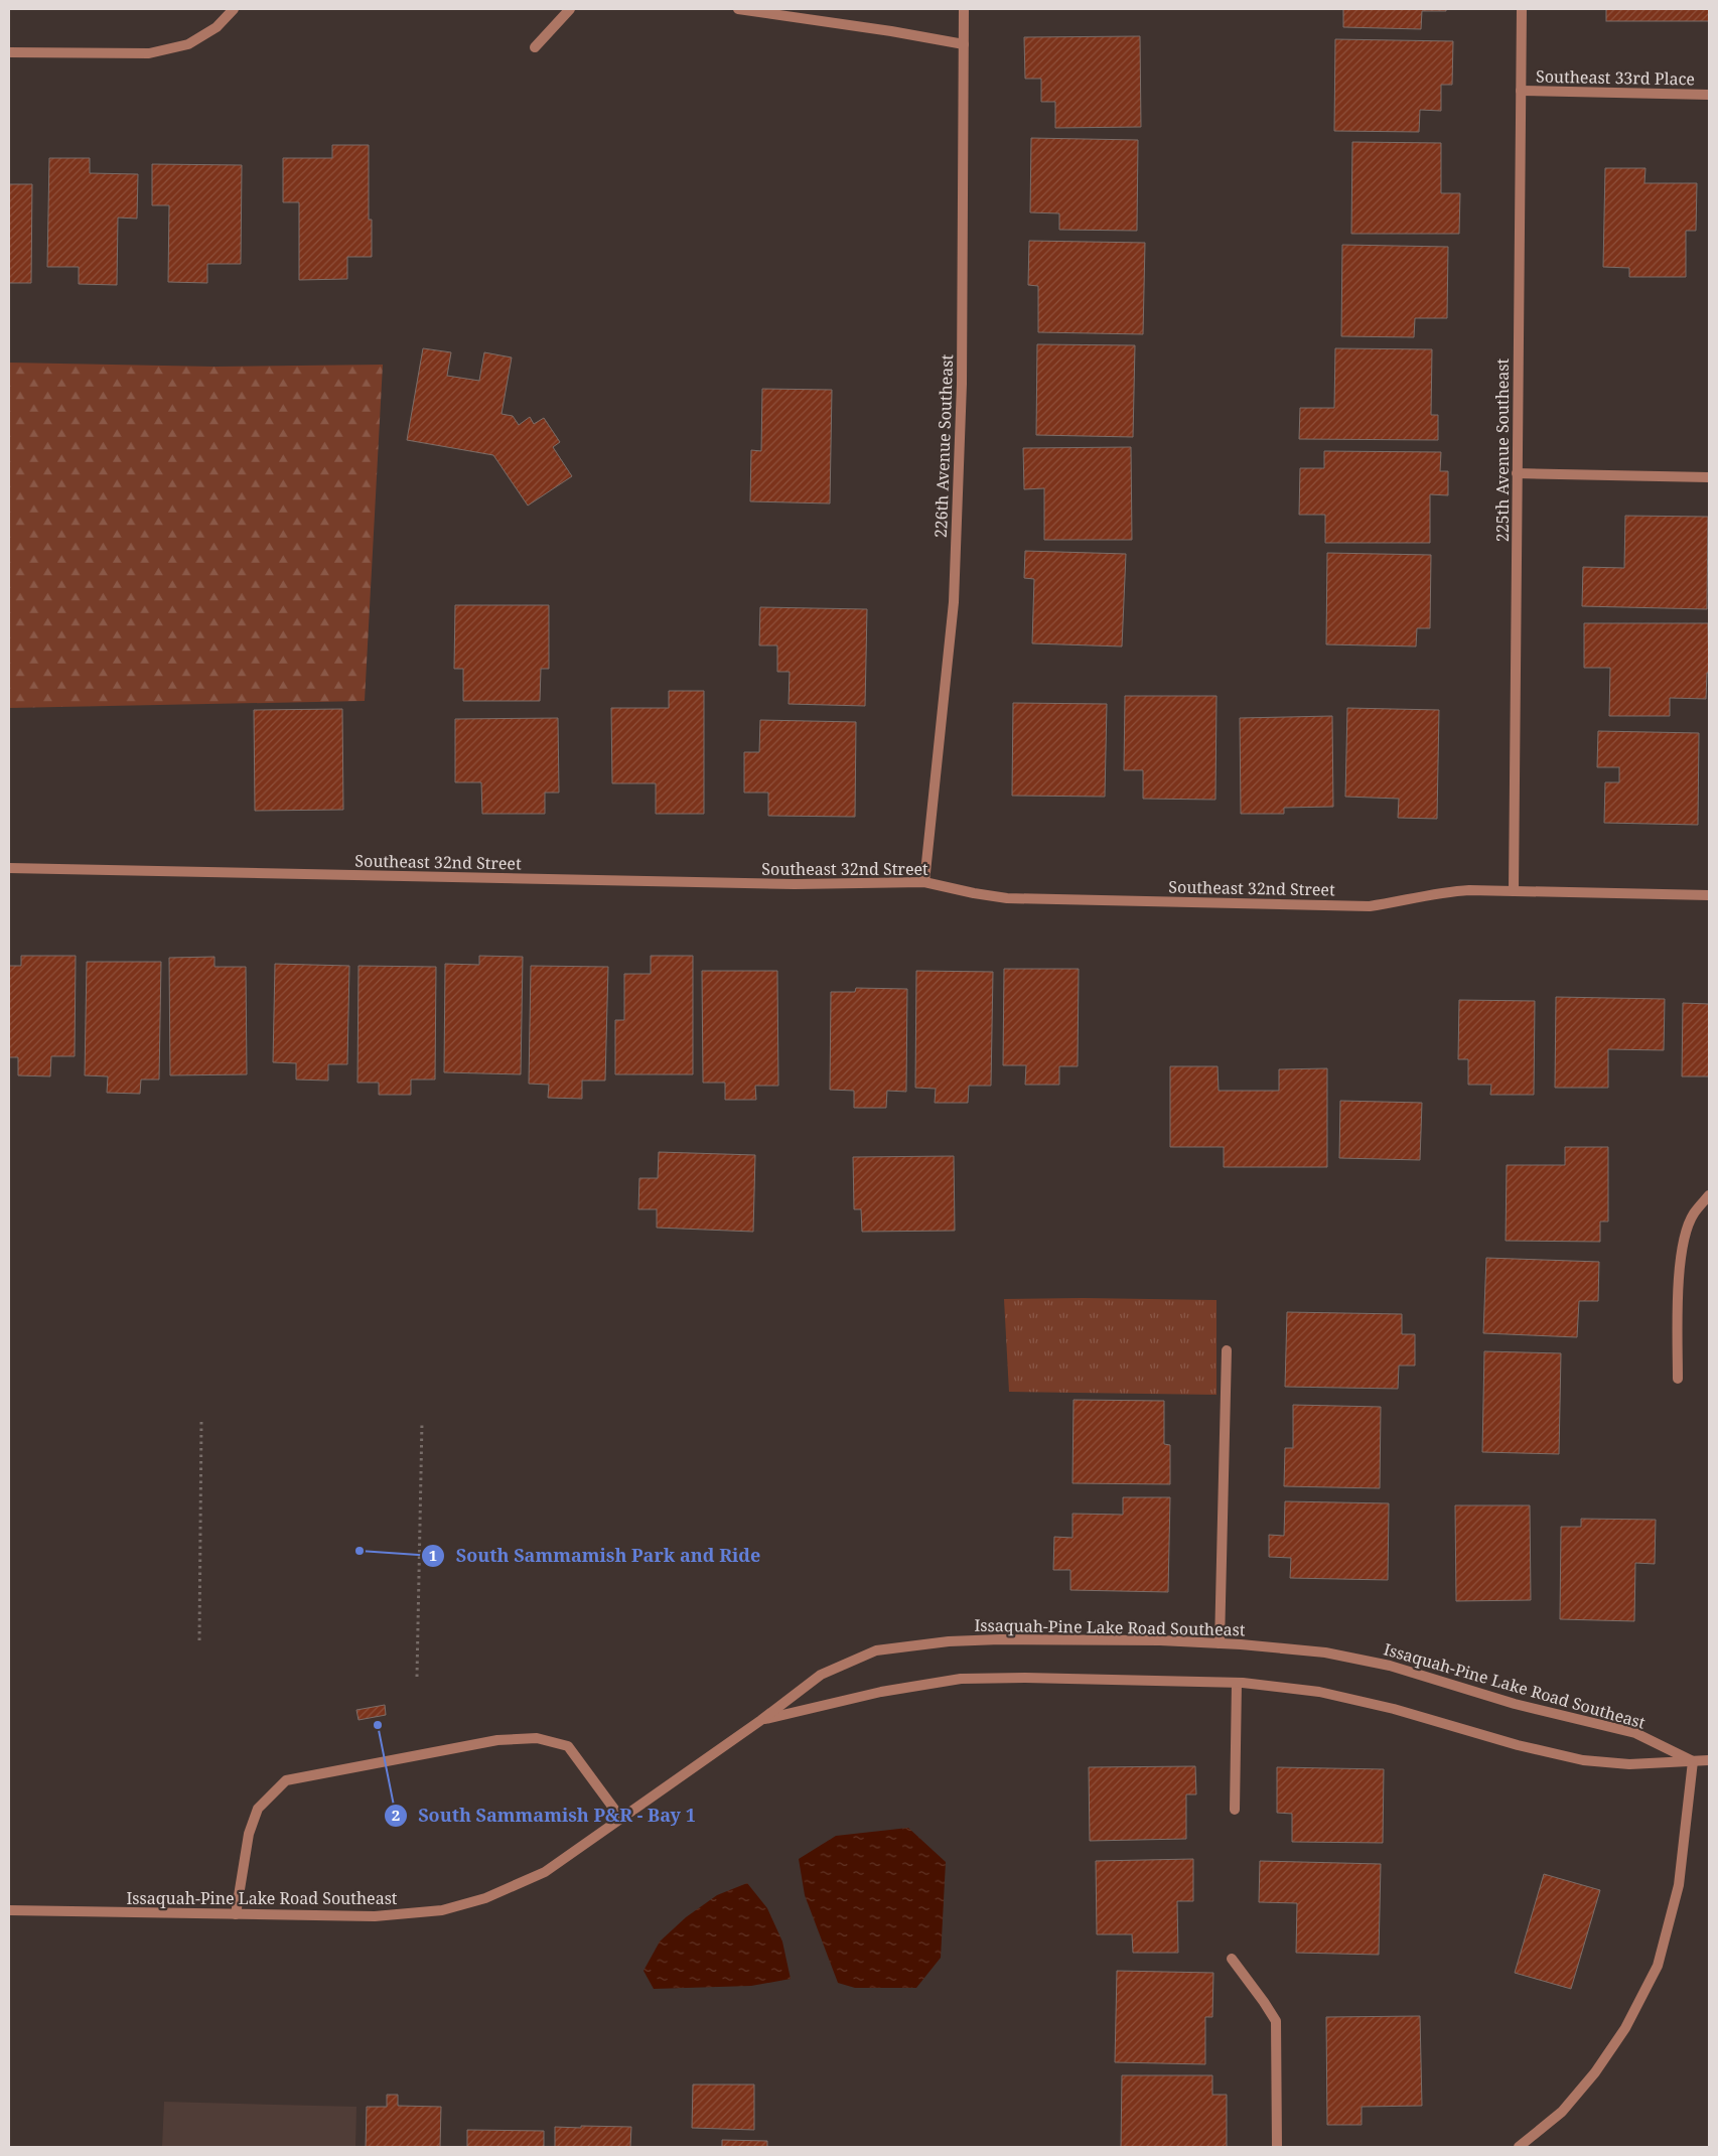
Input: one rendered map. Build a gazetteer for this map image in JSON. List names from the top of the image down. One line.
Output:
{"streets":{"street":["Southeast 33rd Place","226th Avenue Southeast","225th Avenue Southeast","Southeast 32nd Street","Issaquah-Pine Lake Road Southeast"]},"crossings":[["Southeast 33rd Place","225th Avenue Southeast"],["226th Avenue Southeast","Southeast 32nd Street"],["225th Avenue Southeast","Southeast 32nd Street"]],"places":["South Sammamish Park and Ride","South Sammamish P&R - Bay 1"]}
